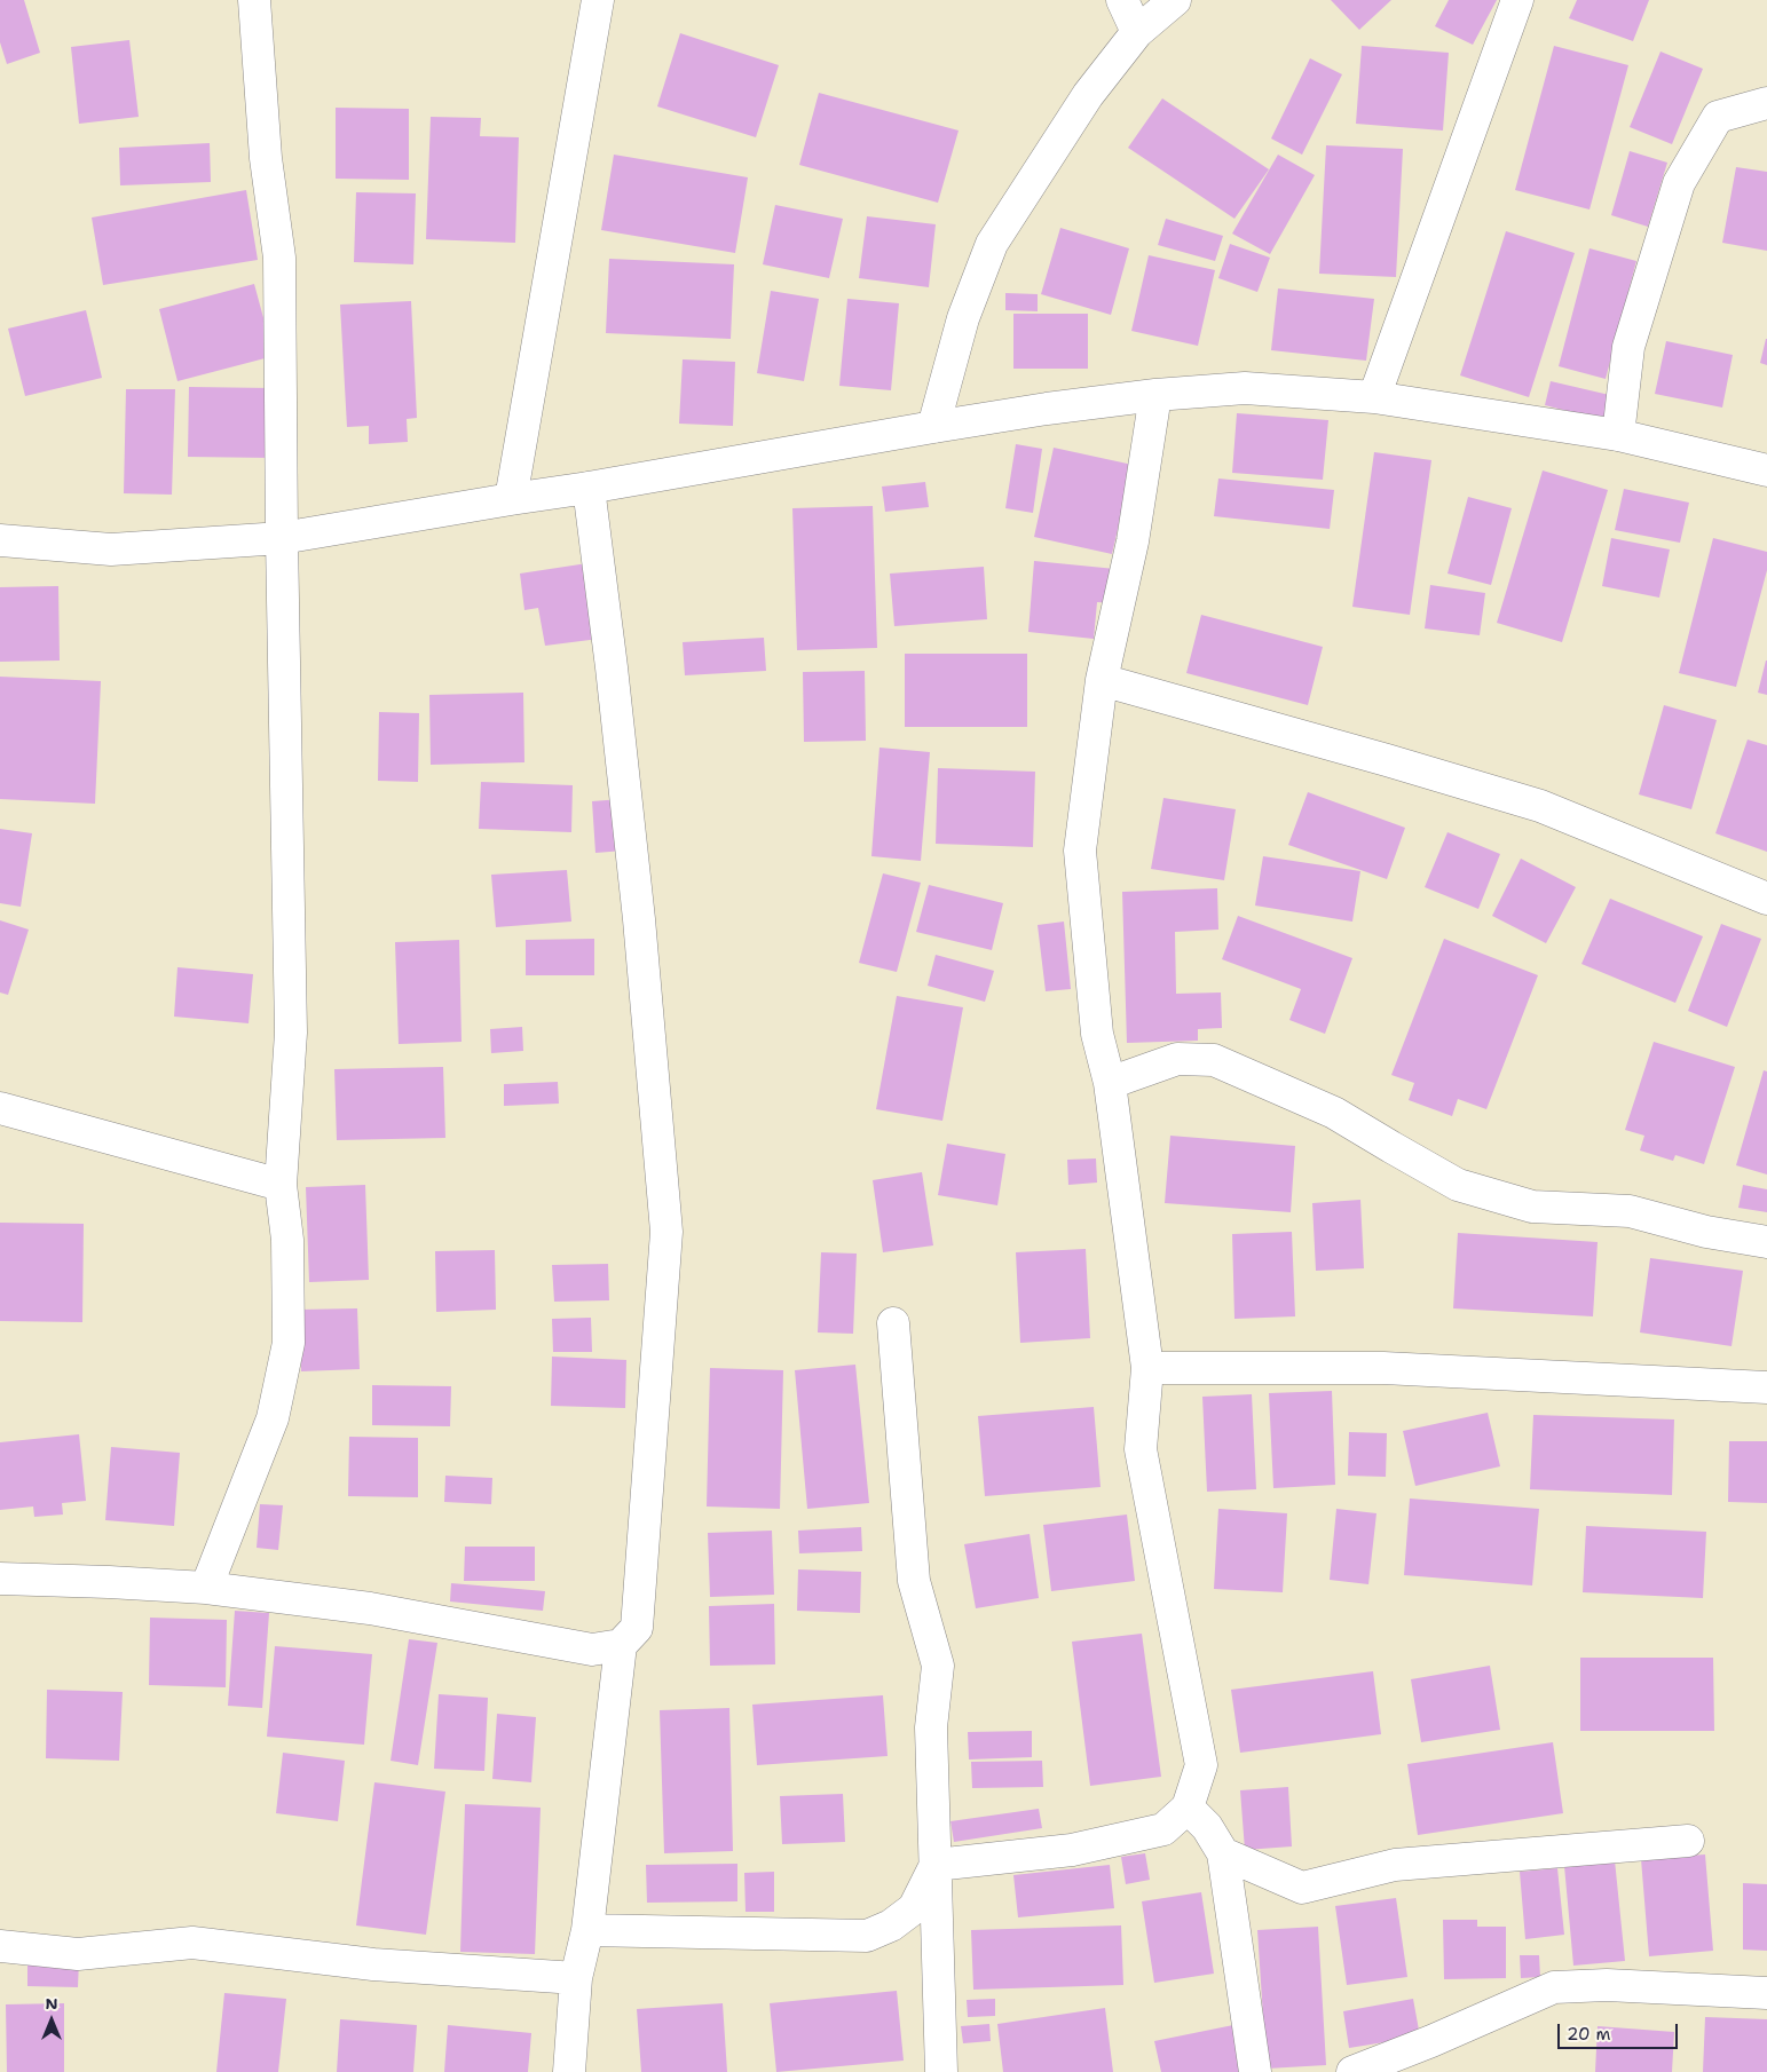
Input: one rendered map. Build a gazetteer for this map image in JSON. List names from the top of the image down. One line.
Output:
{"scale_bar":"20 m","north":"top"}
